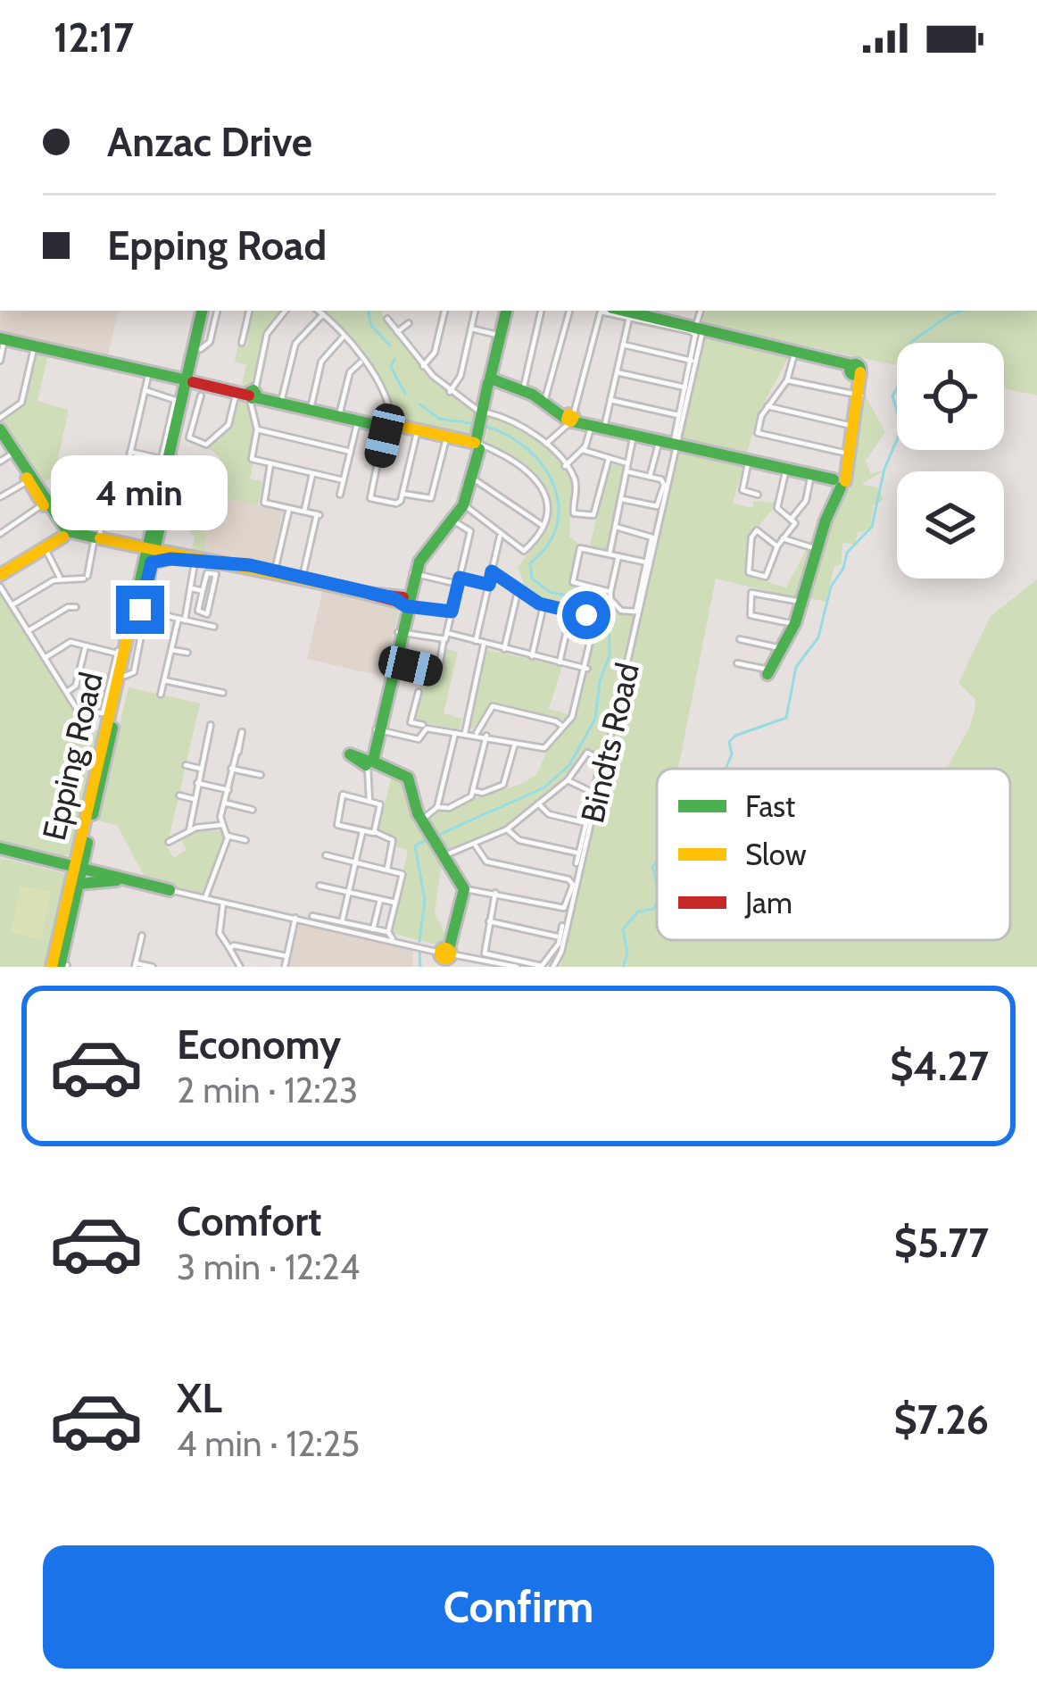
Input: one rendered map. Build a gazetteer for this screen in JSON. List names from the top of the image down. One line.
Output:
{"streets":{"street":["Bindts Road","Epping Road"]},"legend":["Fast","Slow","Jam"],"page":{"status":"12:17","banner":["Anzac Drive","Epping Road"],"bubble":"4 min","list":[{"name":"Economy","note":"2 min · 12:23","value":"$4.27"},{"name":"Comfort","note":"3 min · 12:24","value":"$5.77"},{"name":"XL","note":"4 min · 12:25","value":"$7.26"}],"buttons":"Confirm"}}
